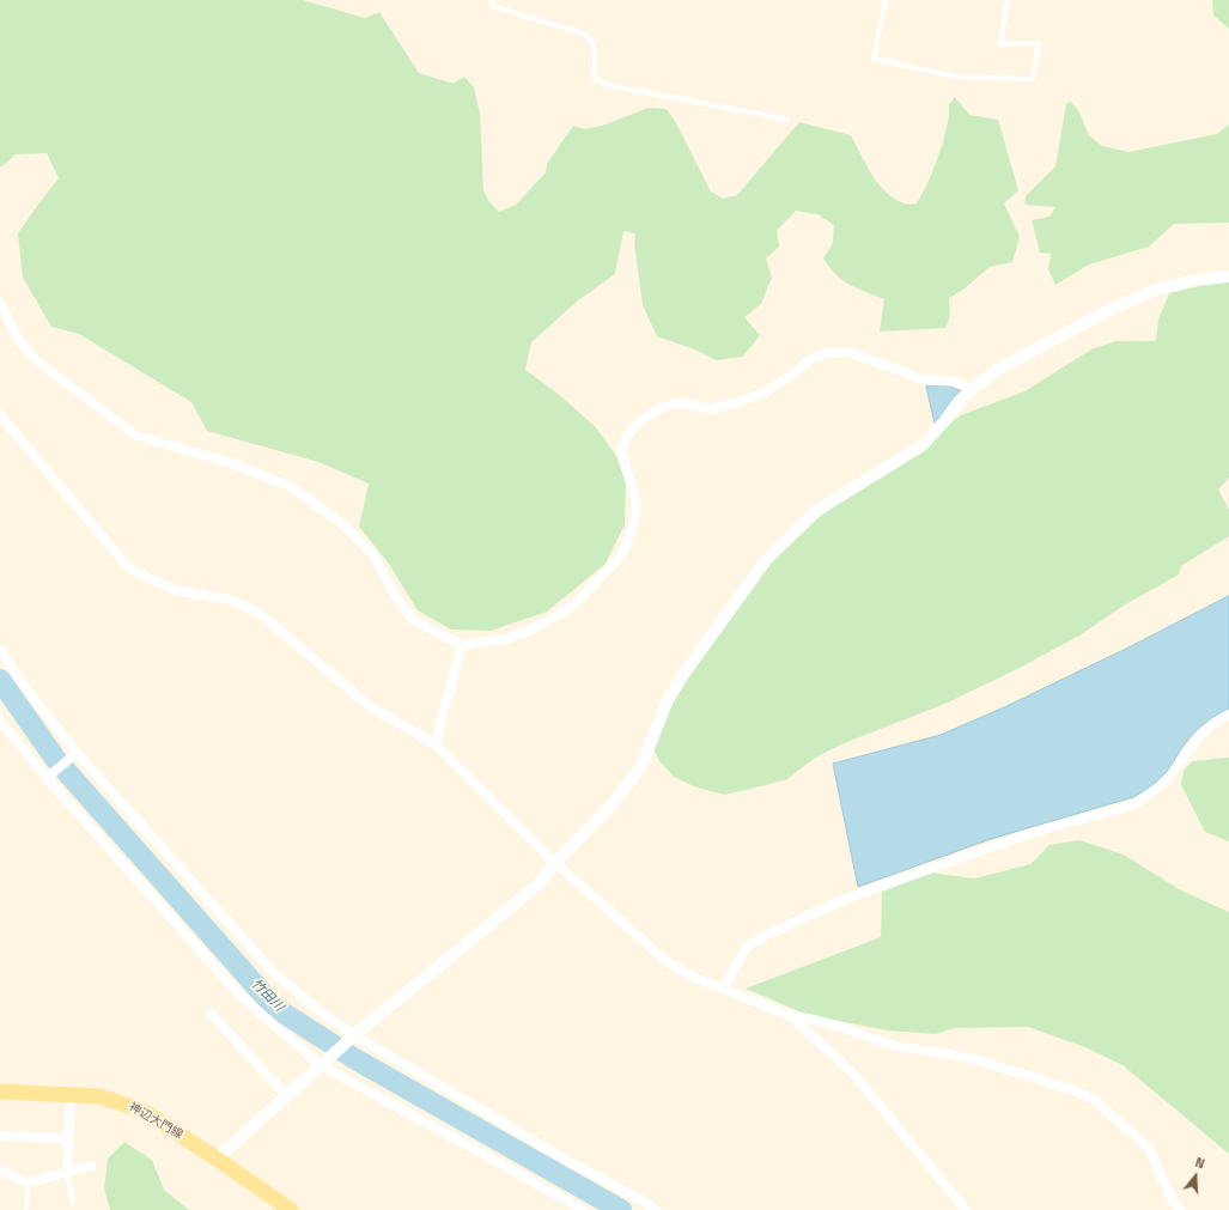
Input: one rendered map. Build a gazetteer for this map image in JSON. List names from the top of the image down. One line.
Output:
{"streets":{"main road":["神辺大門線"]},"water":["竹田川"],"north":"top"}
